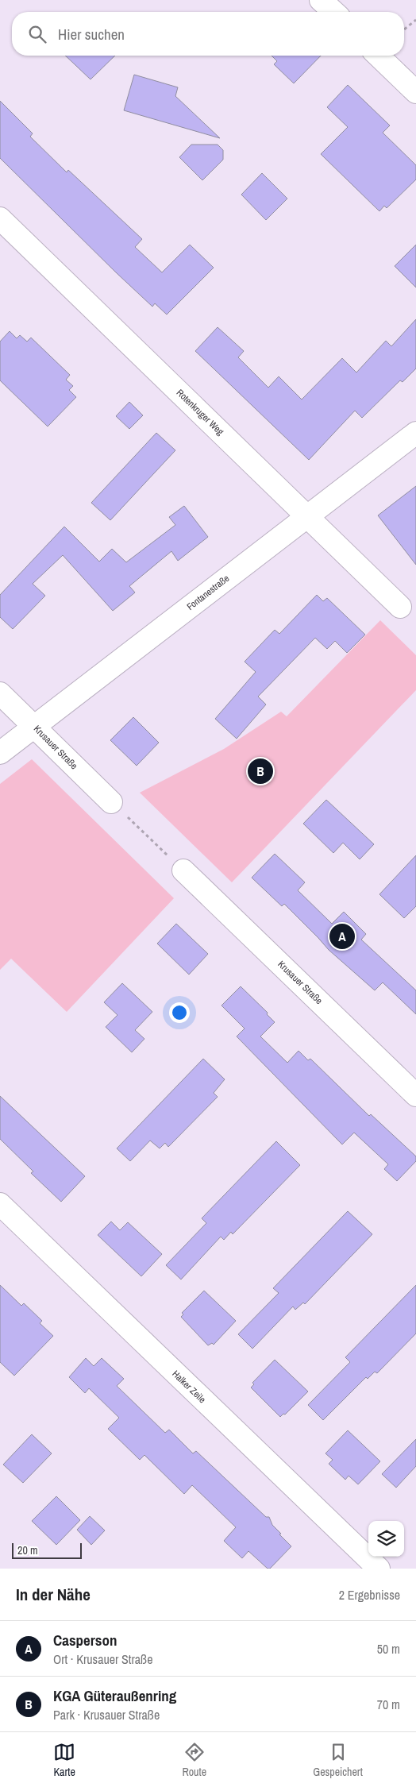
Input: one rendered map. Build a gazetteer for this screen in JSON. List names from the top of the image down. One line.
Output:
{"streets":{"street":["Rotenkruger Weg","Fontanestraße","Krusauer Straße","Halker Zeile"]},"crossings":[["Rotenkruger Weg","Fontanestraße"],["Fontanestraße","Krusauer Straße"]],"scale_bar":"20 m","page":{"search":"Hier suchen","pins":["B","A"],"scale":"20 m","heading":["In der Nähe","2 Ergebnisse"],"list":[{"mark":"A","name":"Casperson","note":"Ort · Krusauer Straße","value":"50 m"},{"mark":"B","name":"KGA Güteraußenring","note":"Park · Krusauer Straße","value":"70 m"}],"nav":["Karte","Route","Gespeichert"]}}
